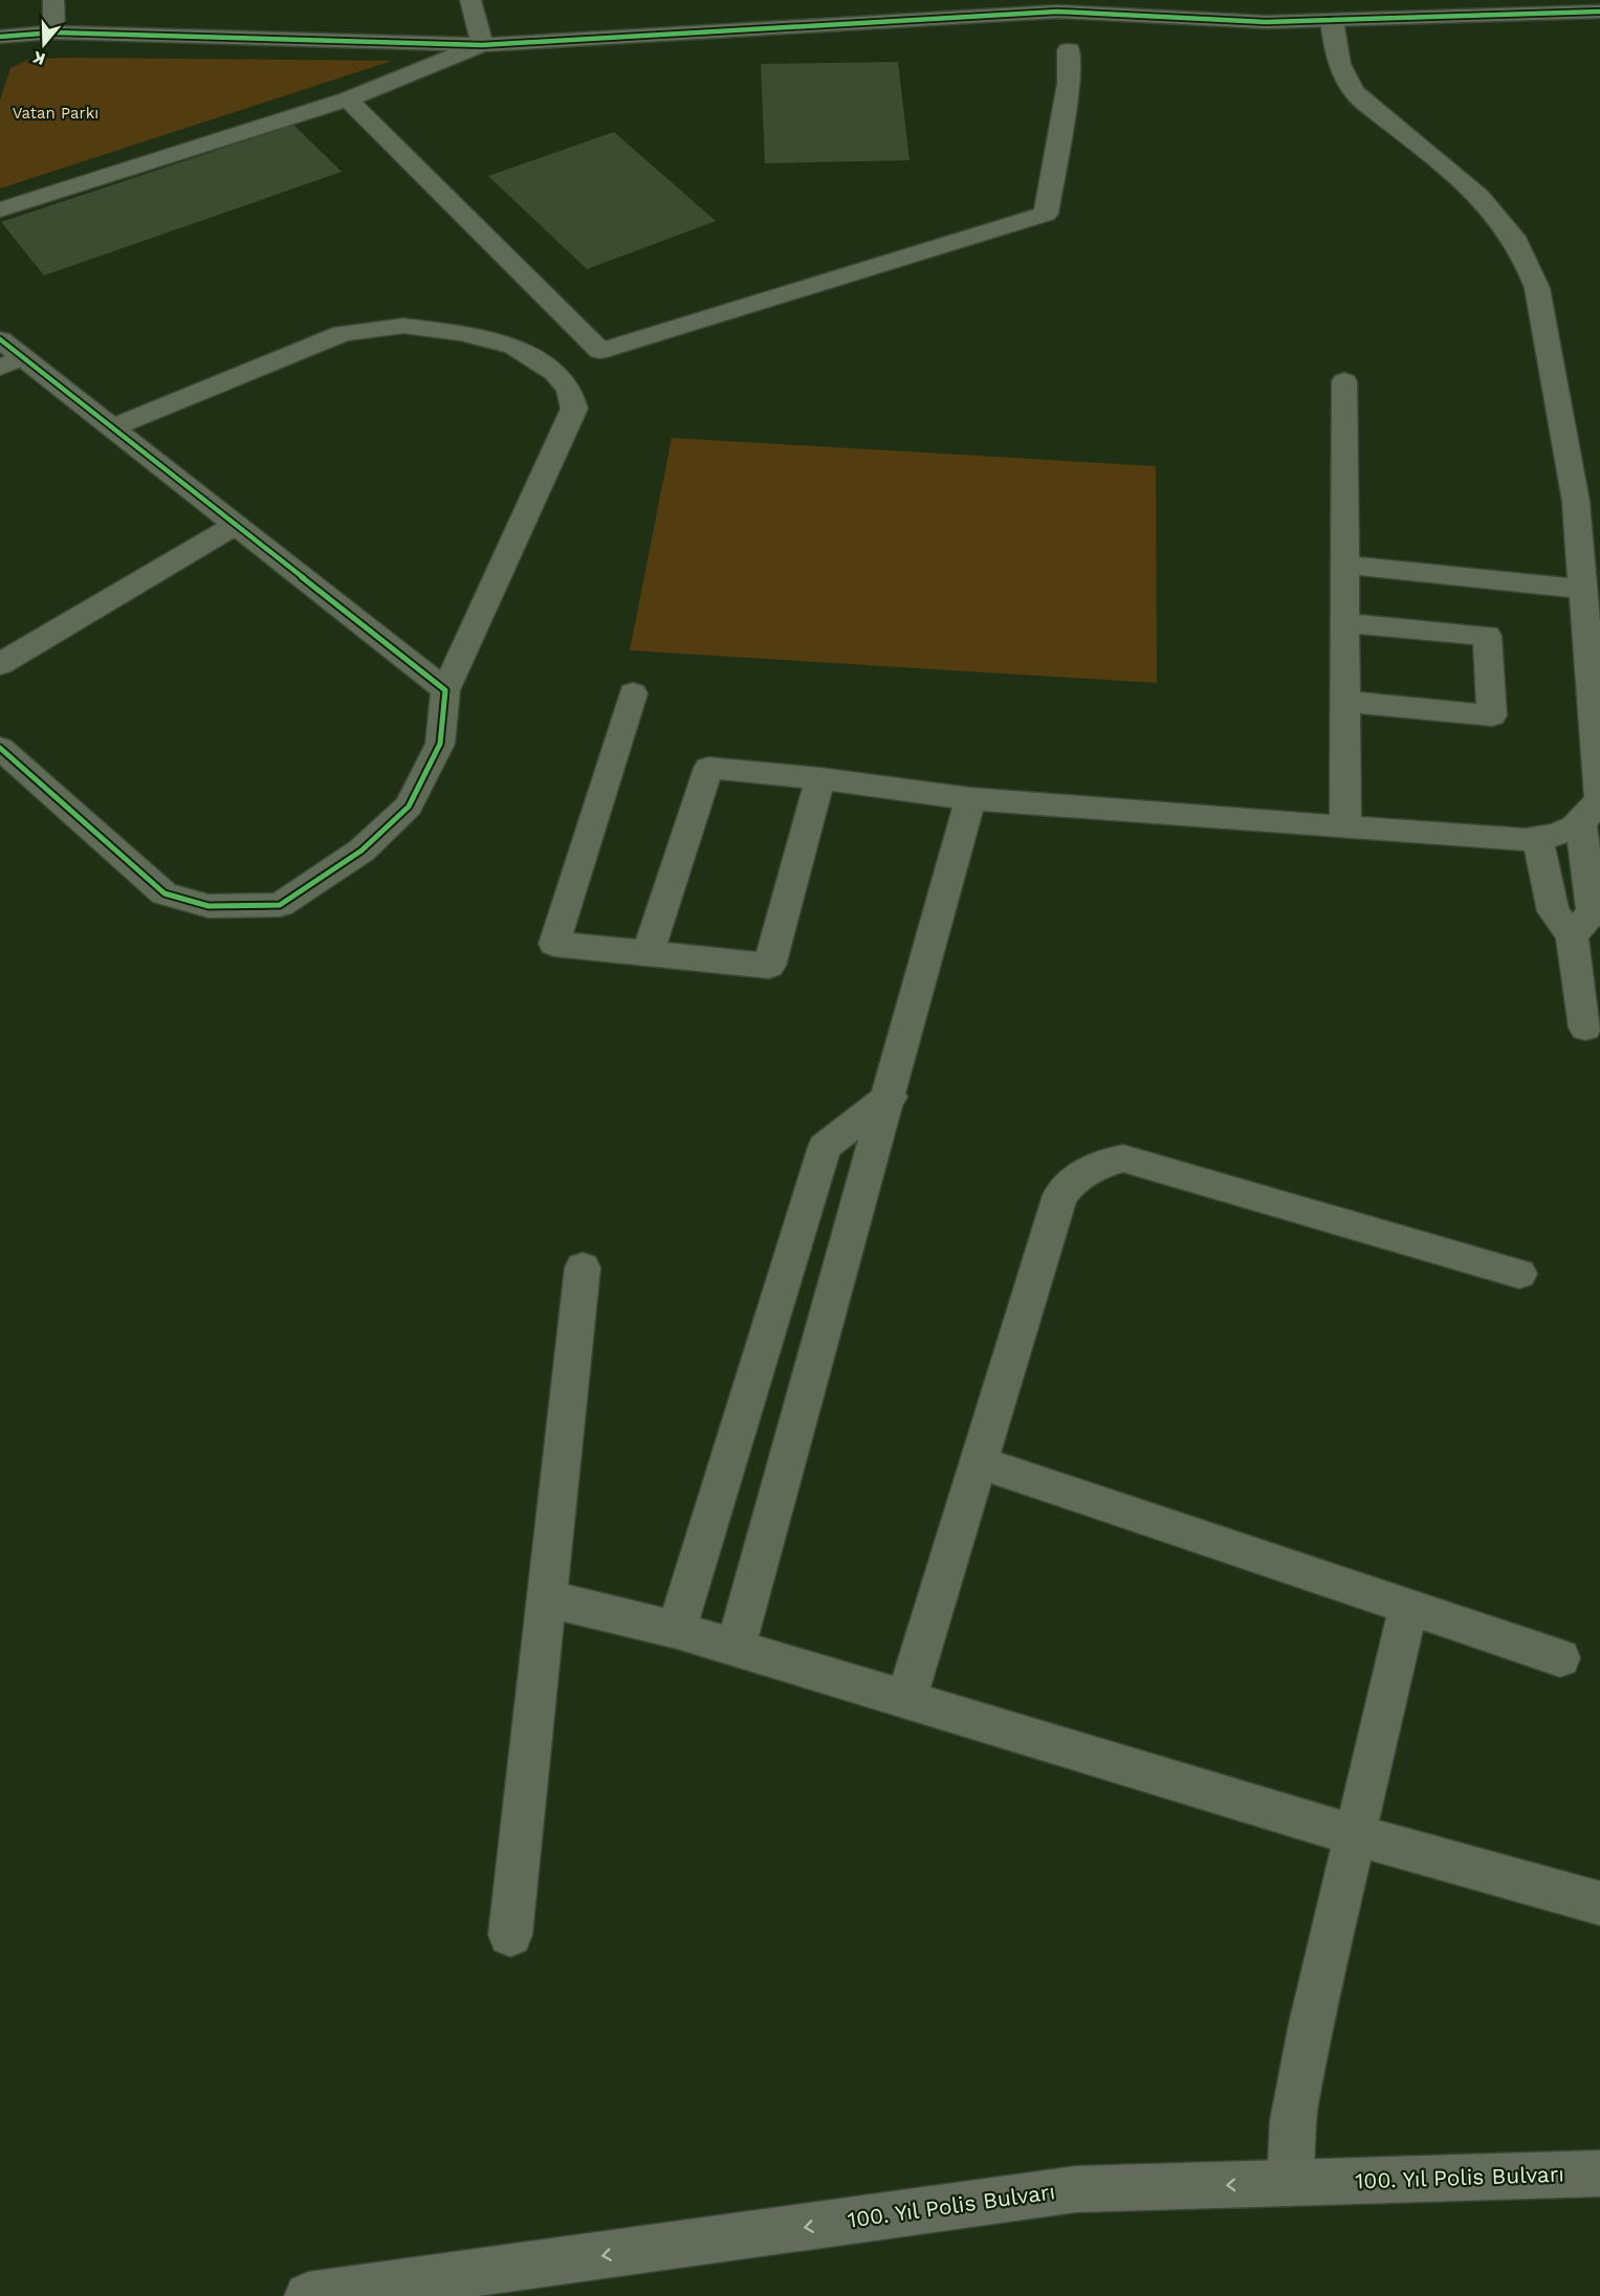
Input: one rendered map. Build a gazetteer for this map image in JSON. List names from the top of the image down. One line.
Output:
{"streets":{"main road":["100. Yıl Polis Bulvarı"]},"one_way":["100. Yıl Polis Bulvarı"],"parks":["Vatan Parkı"],"north":"bottom"}
